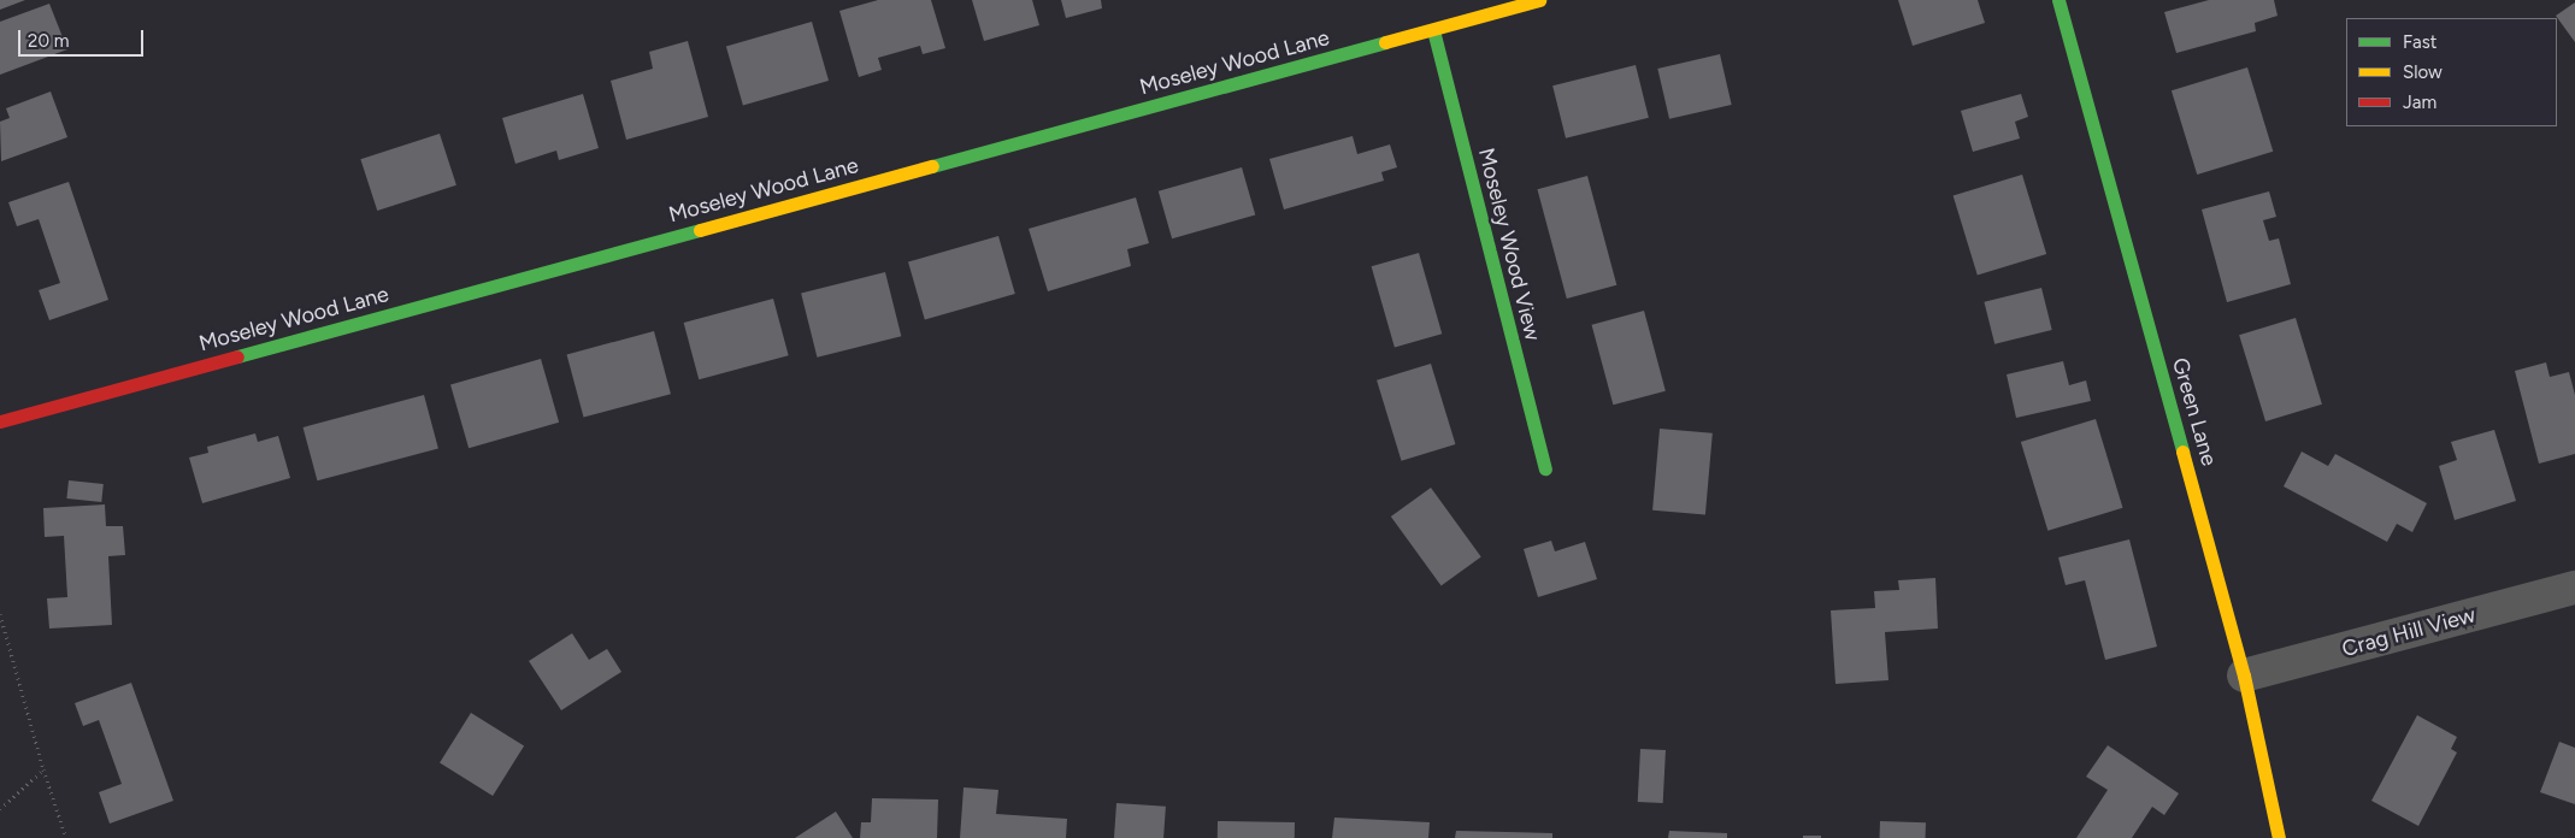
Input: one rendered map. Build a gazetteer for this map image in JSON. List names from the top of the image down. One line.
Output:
{"streets":{"street":["Moseley Wood Lane","Moseley Wood View","Green Lane","Crag Hill View"]},"crossings":[["Moseley Wood Lane","Moseley Wood View"],["Green Lane","Crag Hill View"]],"legend":["Fast","Slow","Jam"],"scale_bar":"20 m"}
